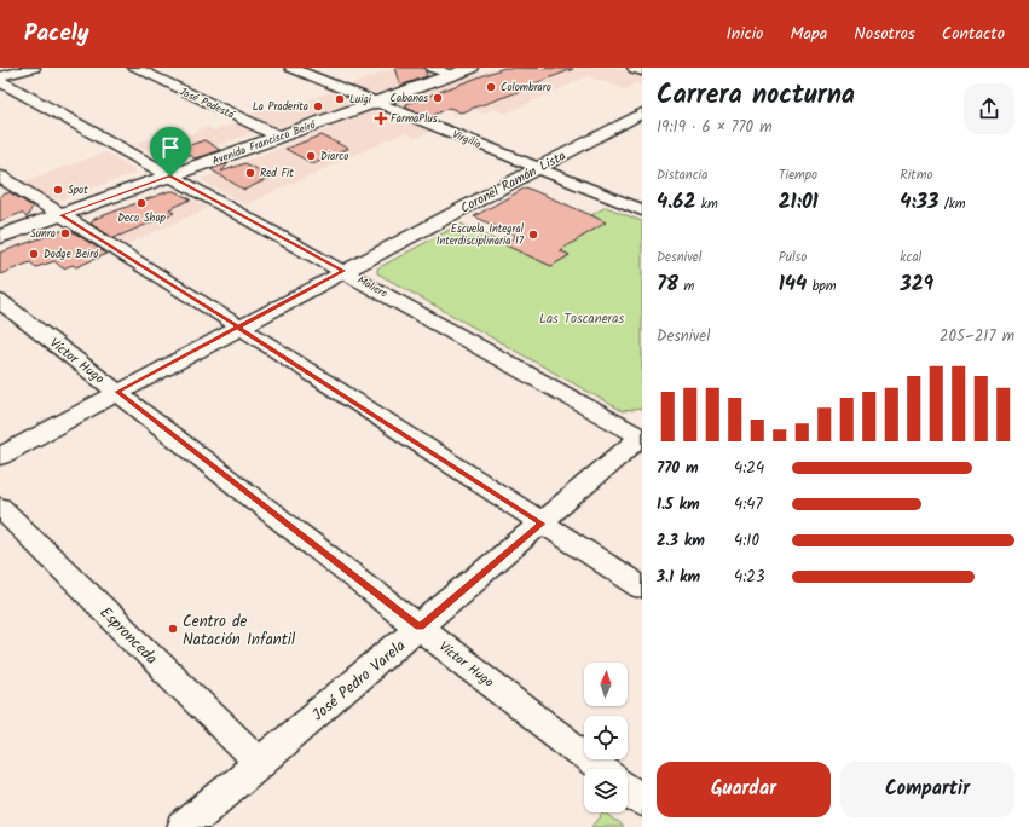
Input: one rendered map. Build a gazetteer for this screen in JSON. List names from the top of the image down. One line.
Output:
{"streets":{"main road":["Avenida Francisco Beiró"],"street":["José Podestá","Virgilio","Coronel Ramón Lista","Moliere","Víctor Hugo","Espronceda","José Pedro Varela"]},"crossings":[["José Podestá","Avenida Francisco Beiró"],["Virgilio","Avenida Francisco Beiró"],["Virgilio","Coronel Ramón Lista"],["Avenida Francisco Beiró","Moliere"],["Coronel Ramón Lista","Moliere"],["Coronel Ramón Lista","Víctor Hugo"],["Moliere","José Pedro Varela"],["Víctor Hugo","José Pedro Varela"],["Espronceda","José Pedro Varela"]],"parks":["Las Toscaneras"],"places":{"other":["Colombraro","Cabanas","Luigi","La Praderita","Diarco","Red Fit","Spot","Deco Shop","Sunra","Escuela Integral Interdisciplinaria 17","Dodge Beiró","Centro de Natación Infantil"],"health":["FarmaPlus"]},"north":"top","page":{"header":"Pacely","nav":["Inicio","Mapa","Nosotros","Contacto"],"heading":["Carrera nocturna","19:19 · 6 × 770 m"],"stats":[["Distancia","4.62 km"],["Tiempo","21:01"],["Ritmo","4:33 /km"],["Desnivel","78 m"],["Pulso","144 bpm"],["kcal","329"]],"chart":["Desnivel","205–217 m"],"list":[{"name":"770 m","note":"4:24"},{"name":"1.5 km","note":"4:47"},{"name":"2.3 km","note":"4:10"},{"name":"3.1 km","note":"4:23"}],"buttons":["Guardar","Compartir"]}}
